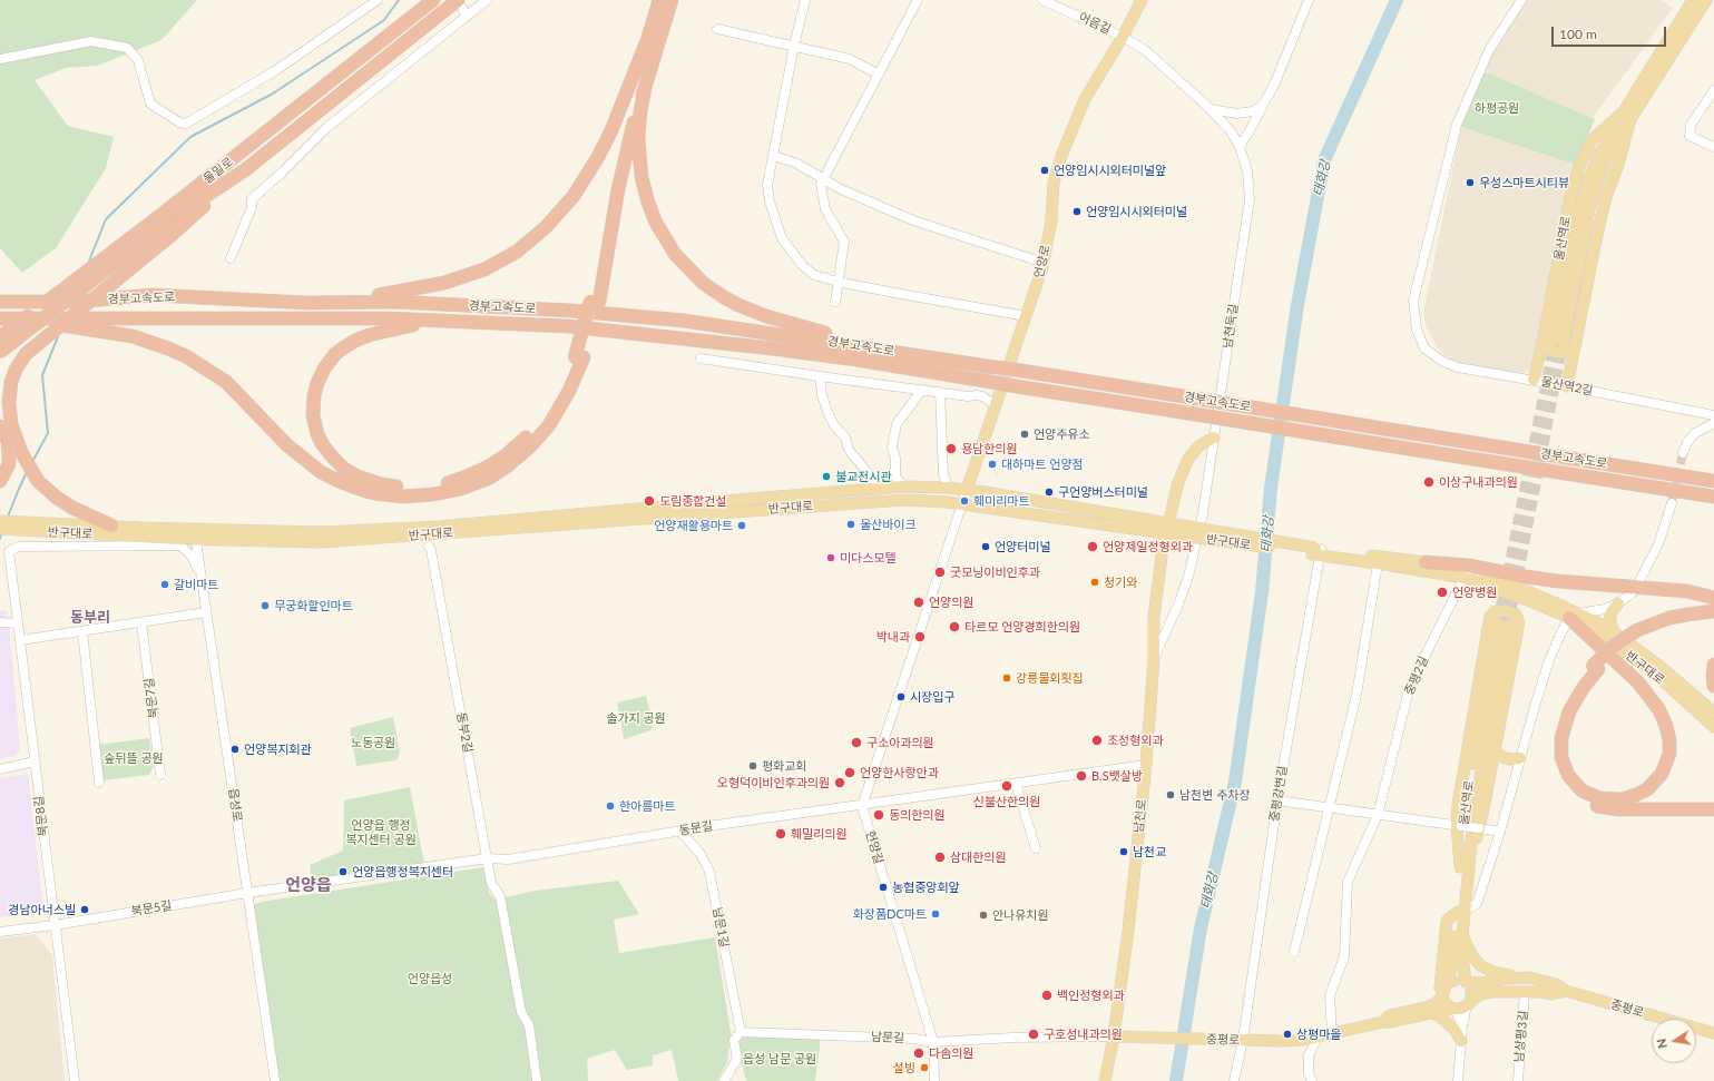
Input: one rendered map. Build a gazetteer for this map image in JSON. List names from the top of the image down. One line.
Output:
{"streets":{"highway":["울밀로","경부고속도로"],"main road":["울산역로","언양로","반구대로","남천로","중평로"],"street":["어음길","남천둑길","울산역2길","중평2길","북문7길","동부2길","중평강변길","읍성로","북문8길","동문길","헌양길","북문5길","남문1길","남상평3길","남문길"]},"crossings":[["어음길","언양로"],["울산역로","울산역2길"],["언양로","반구대로"],["남천둑길","남천로"],["반구대로","중평2길"],["반구대로","중평강변길"],["반구대로","읍성로"],["반구대로","남천로"],["중평2길","중평로"],["동부2길","동문길"],["중평강변길","중평로"],["읍성로","동문길"],["읍성로","북문5길"],["북문8길","북문5길"],["남천로","동문길"],["남천로","중평로"],["남천로","남문길"],["동문길","헌양길"],["동문길","북문5길"],["동문길","남문1길"],["헌양길","남문길"],["남문1길","남문길"],["중평로","남문길"]],"districts":["동부리","언양읍"],"water":["태화강"],"parks":["하평공원","솔가지 공원","노동공원","숲뒤뜰 공원","언양읍 행정 복지센터 공원","언양읍성","읍성 남문 공원"],"places":["언양임시시외터미널앞","우성스마트시티뷰","언양임시시외터미널","언양주유소","용담한의원","대하마트 언양점","불교전시관","이상구내과의원","구언양버스터미널","도림종합건설","훼미리마트","울산바이크","언양재활용마트","언양터미널","언양제일정형외과","미다스모텔","굿모닝이비인후과","청기와","갈비마트","언양병원","언양의원","무궁화할인마트","타르모 언양경희한의원","박내과","강릉물회횟집","시장입구","조정형외과","구소아과의원","언양복지회관","평화교회","언양한사랑안과","B.S뱃살방","오형덕이비인후과의원","신불산한의원","남천변 주차장","한아름마트","동의한의원","훼밀리의원","남천교","삼대한의원","언양읍행정복지센터","농협중앙회앞","경남아너스빌","화장품DC마트","안나유치원","백인정형외과","구호성내과의원","상평마을","다솜의원","설빙"],"scale_bar":"100 m","north":"left"}
